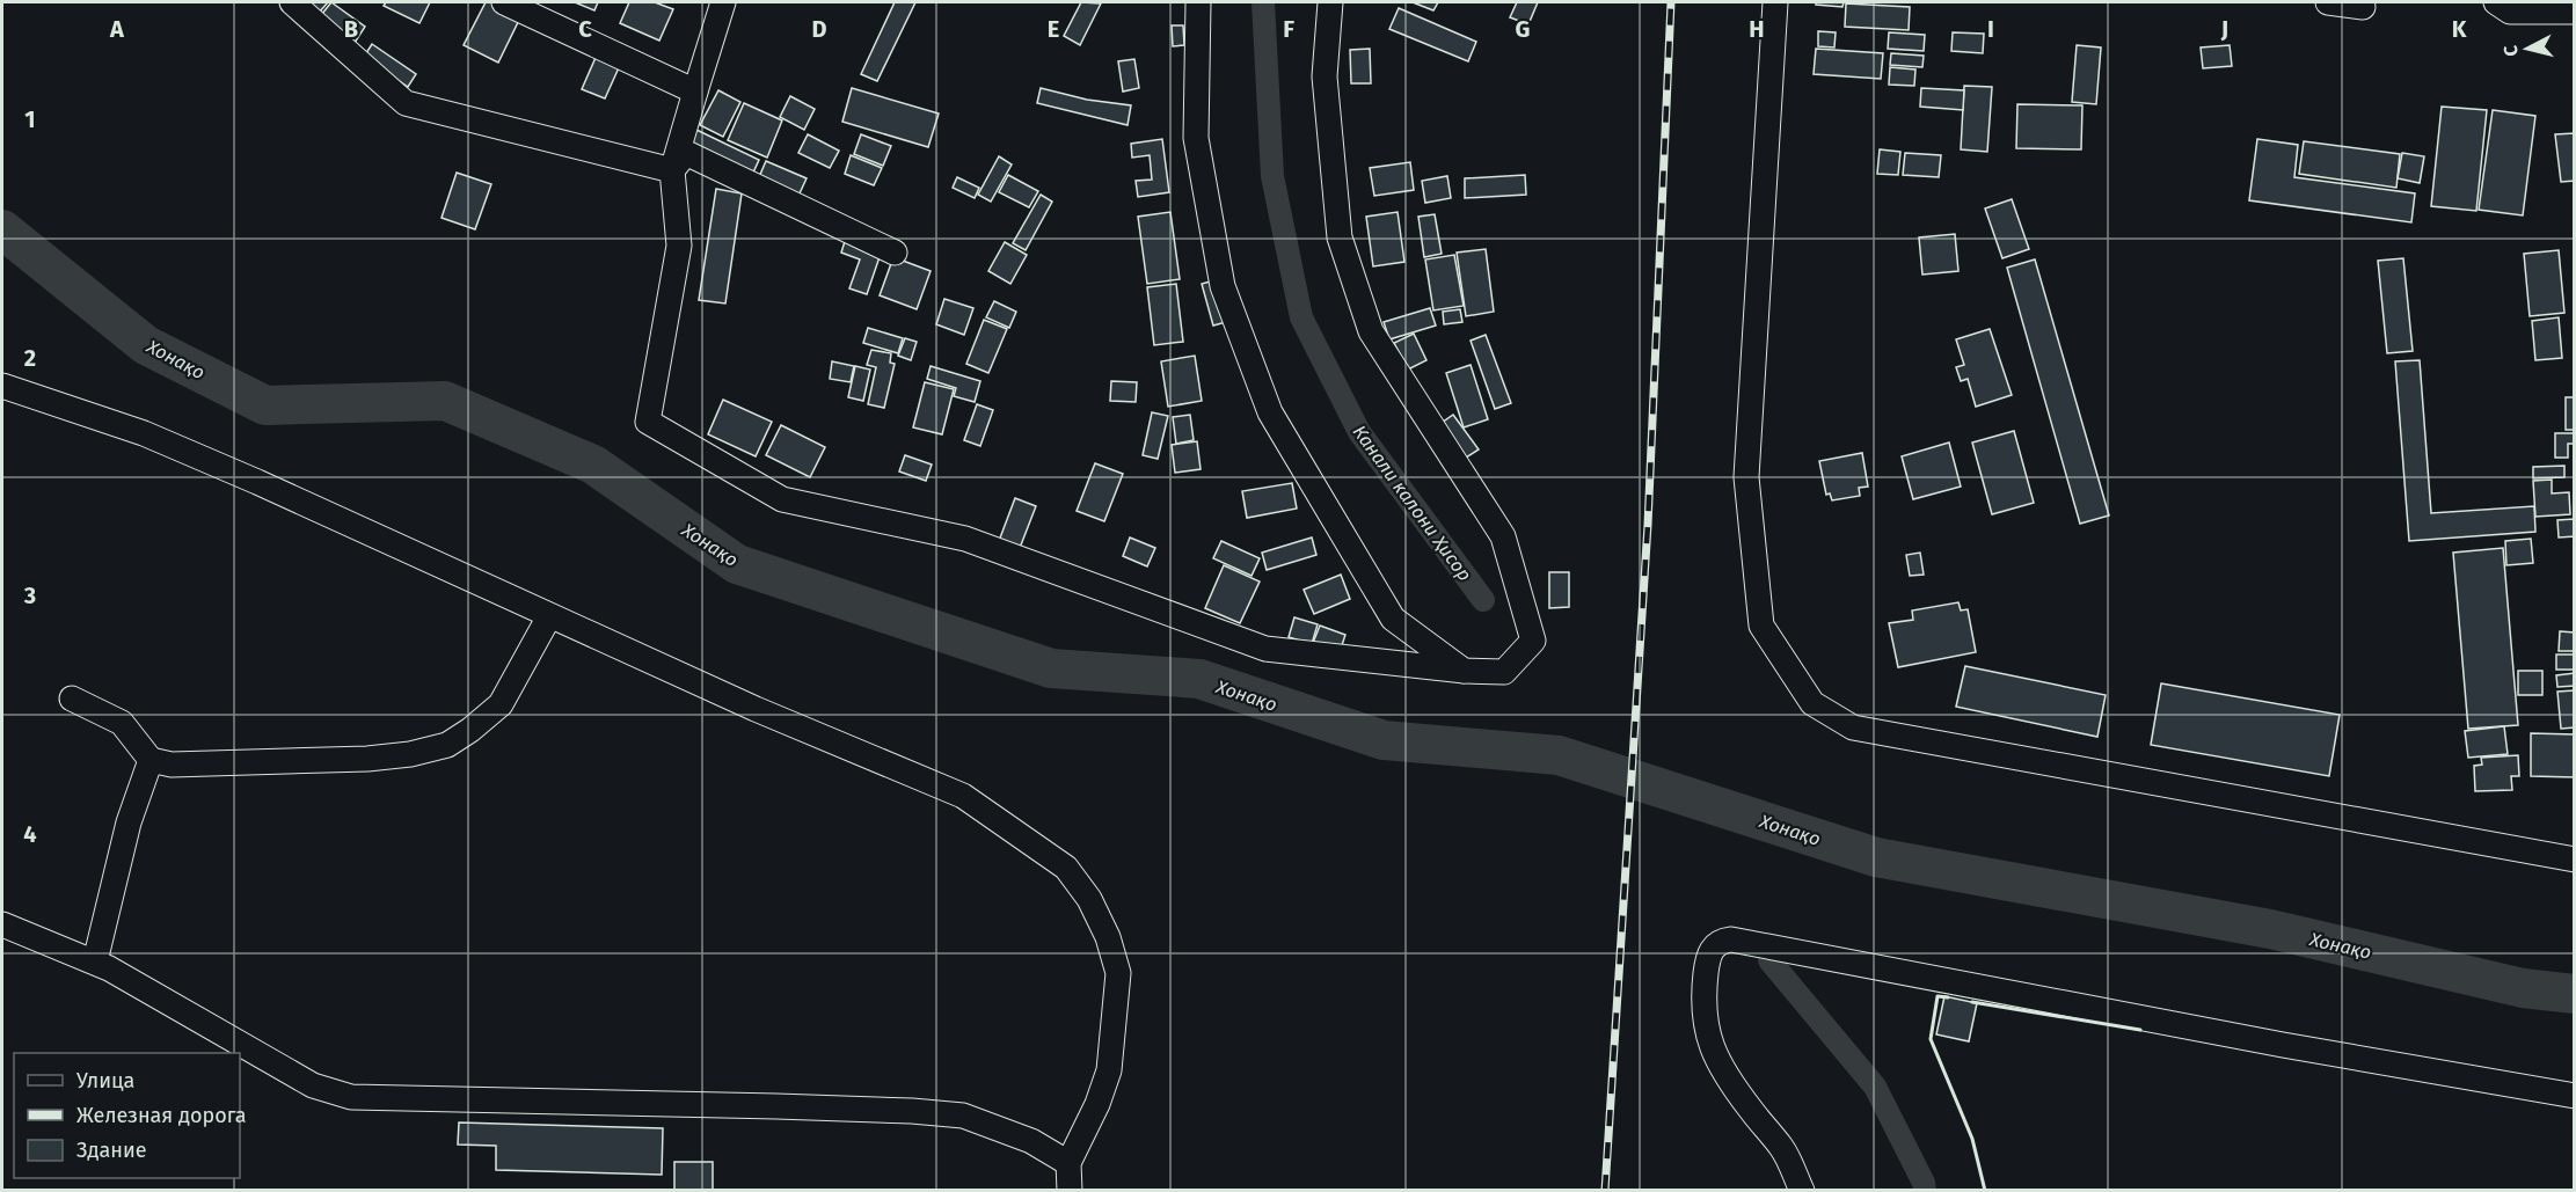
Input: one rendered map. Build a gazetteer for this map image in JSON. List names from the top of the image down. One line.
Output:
{"water":["Хонақо","Канали калони Ҳисор"],"legend":["Улица","Железная дорога","Здание"],"north":"left","grid":{"columns":["A","B","C","D","E","F","G","H","I","J","K"],"rows":["1","2","3","4"]}}
